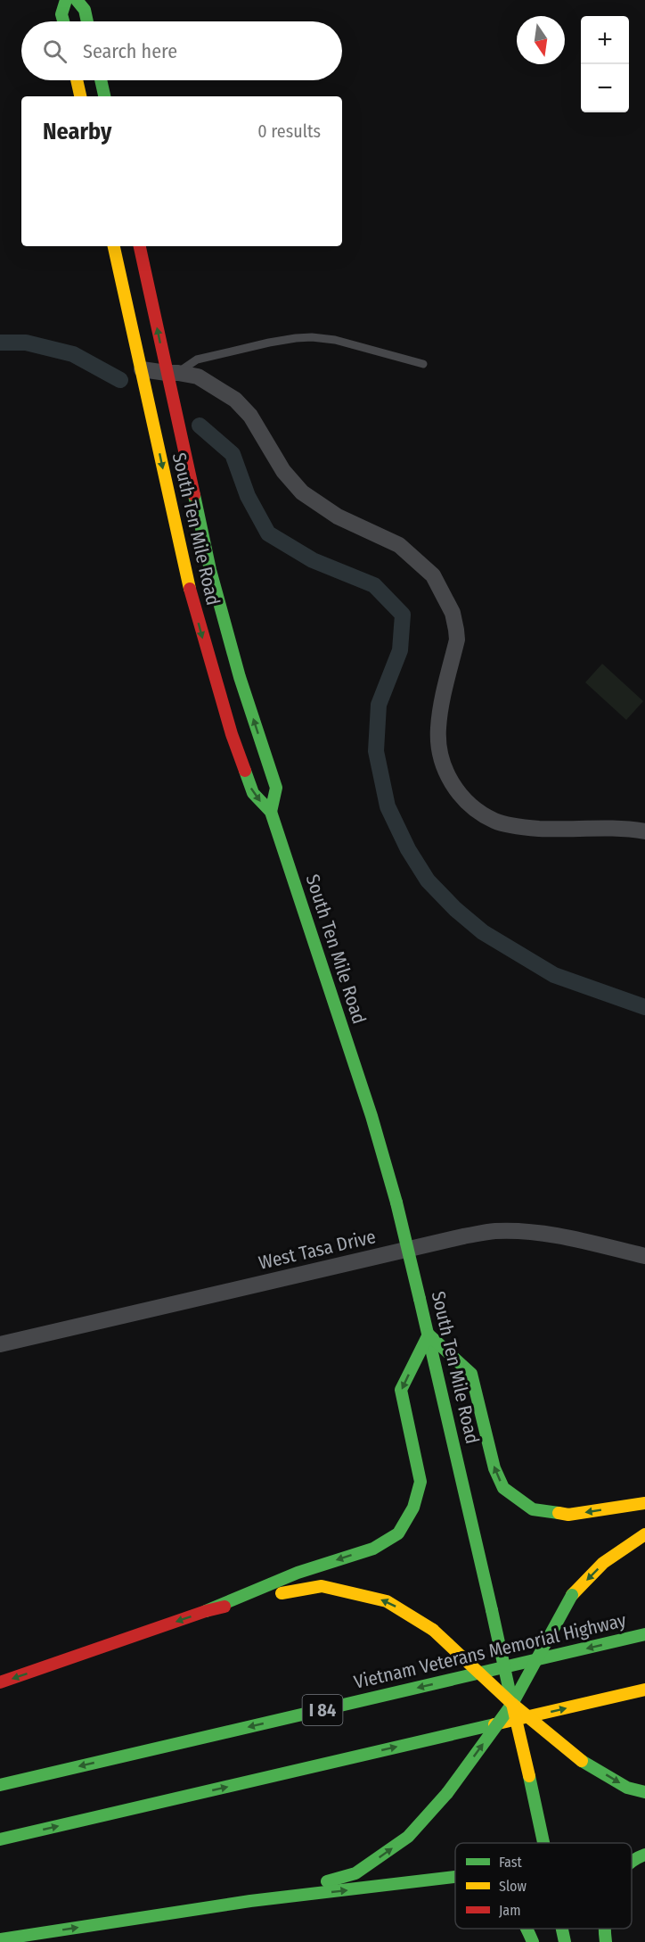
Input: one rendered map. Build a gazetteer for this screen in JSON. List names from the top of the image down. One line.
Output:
{"streets":{"main road":["South Ten Mile Road","Vietnam Veterans Memorial Highway","I 84"],"street":["West Tasa Drive"]},"legend":["Fast","Slow","Jam"],"north":"bottom","page":{"map_buttons":["+","−"],"search":"Search here","heading":["Nearby","0 results"]}}
